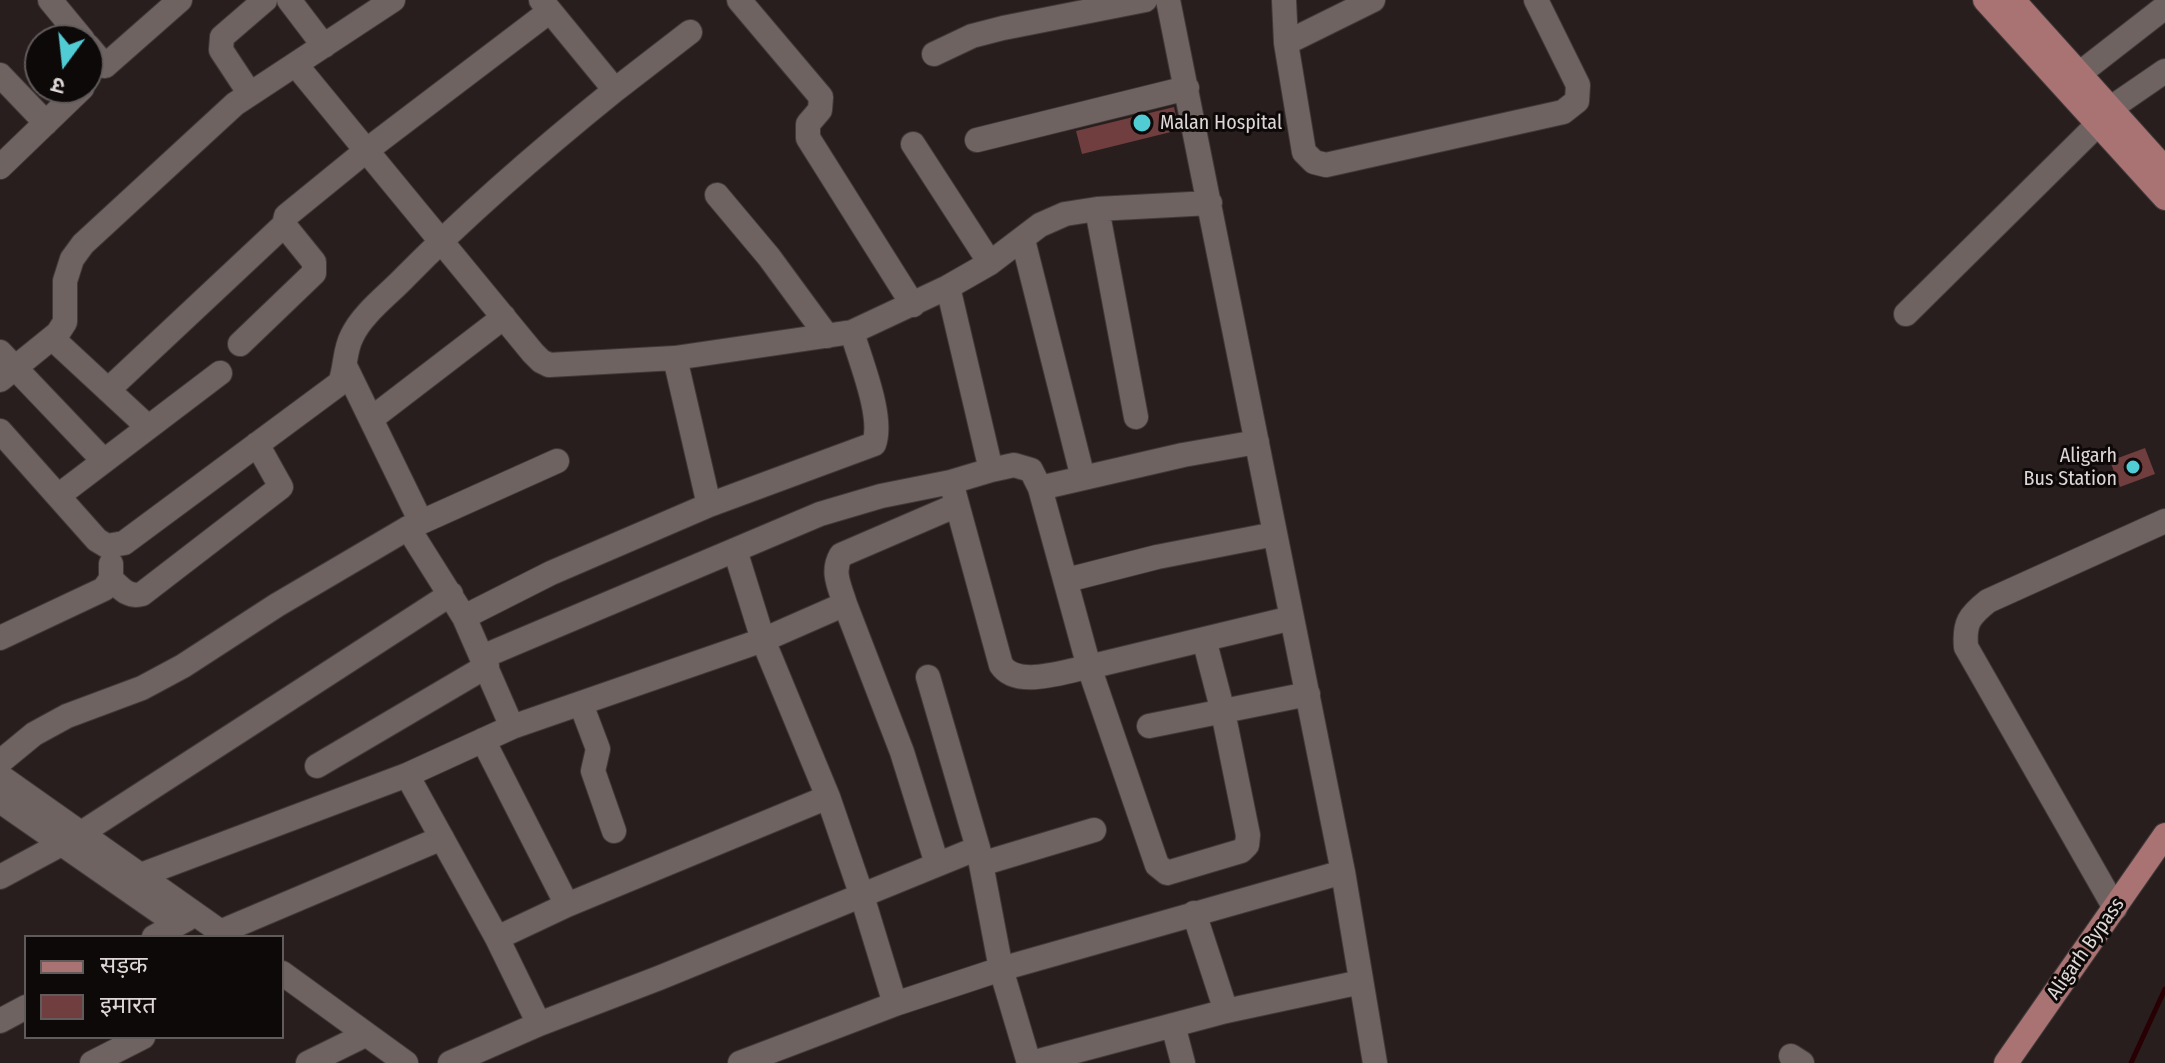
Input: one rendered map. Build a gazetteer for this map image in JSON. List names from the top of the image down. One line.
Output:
{"streets":{"main road":["Aligarh Bypass"]},"places":["Malan Hospital","Aligarh Bus Station"],"legend":["सड़क","इमारत"],"north":"bottom"}
